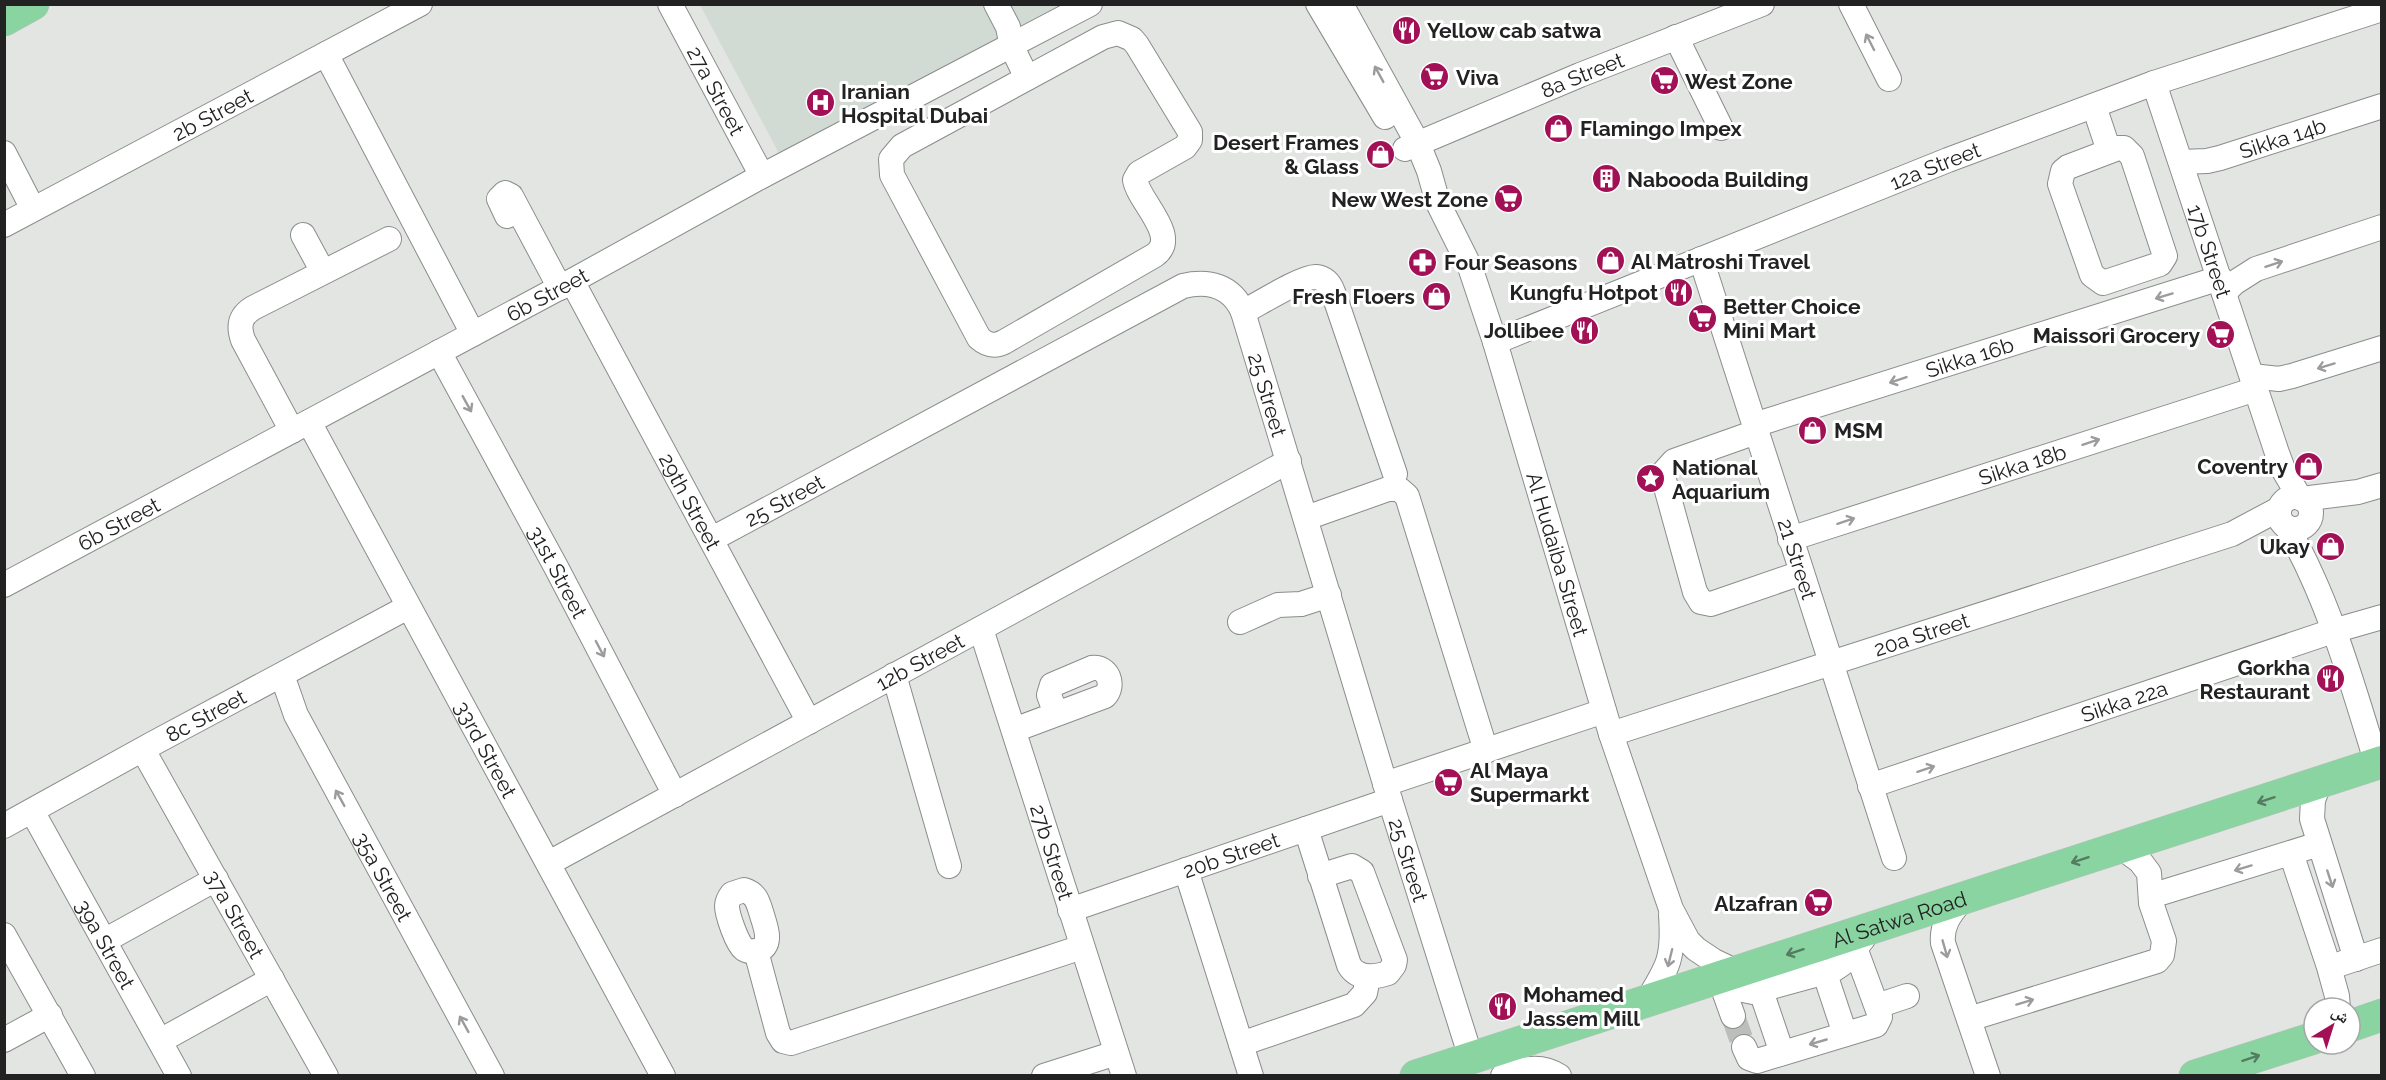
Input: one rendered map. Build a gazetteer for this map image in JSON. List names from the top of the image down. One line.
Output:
{"streets":{"main road":["Al Satwa Road"],"street":["8a Street","27a Street","2b Street","Sikka 14b","12a Street","17b Street","6b Street","Sikka 16b","25 Street","Sikka 18b","29th Street","Al Hudaiba Street","21 Street","31st Street","20a Street","12b Street","Sikka 22a","8c Street","33rd Street","27b Street","20b Street","35a Street","37a Street","39a Street"]},"crossings":[["8a Street","Al Hudaiba Street"],["27a Street","6b Street"],["Sikka 14b","17b Street"],["12a Street","17b Street"],["12a Street","Al Hudaiba Street"],["12a Street","21 Street"],["17b Street","Sikka 16b"],["17b Street","Sikka 18b"],["17b Street","20a Street"],["17b Street","Sikka 22a"],["17b Street","Al Satwa Road"],["6b Street","29th Street"],["6b Street","31st Street"],["6b Street","33rd Street"],["Sikka 16b","21 Street"],["25 Street","29th Street"],["25 Street","12b Street"],["25 Street","20b Street"],["25 Street","Al Satwa Road"],["Sikka 18b","21 Street"],["29th Street","12b Street"],["Al Hudaiba Street","20a Street"],["Al Hudaiba Street","20b Street"],["Al Hudaiba Street","Al Satwa Road"],["21 Street","20a Street"],["21 Street","Sikka 22a"],["31st Street","12b Street"],["12b Street","33rd Street"],["12b Street","27b Street"],["8c Street","33rd Street"],["8c Street","35a Street"],["8c Street","37a Street"],["8c Street","39a Street"],["27b Street","20b Street"]],"one_way":["31st Street","35a Street","Al Satwa Road"],"places":{"restaurant":["Yellow cab satwa","Kungfu Hotpot","Jollibee","Gorkha Restaurant","Mohamed Jassem Mill"],"supermarket":["Viva","West Zone","New West Zone","Better Choice Mini Mart","Maissori Grocery","Al Maya Supermarkt","Alzafran"],"hospital":["Iranian Hospital Dubai"],"shop":["Flamingo Impex","Desert Frames & Glass","Al Matroshi Travel","Fresh Floers","MSM","Coventry","Ukay"],"building":["Nabooda Building"],"pharmacy":["Four Seasons"],"place":["National Aquarium"]},"north":"top right"}
